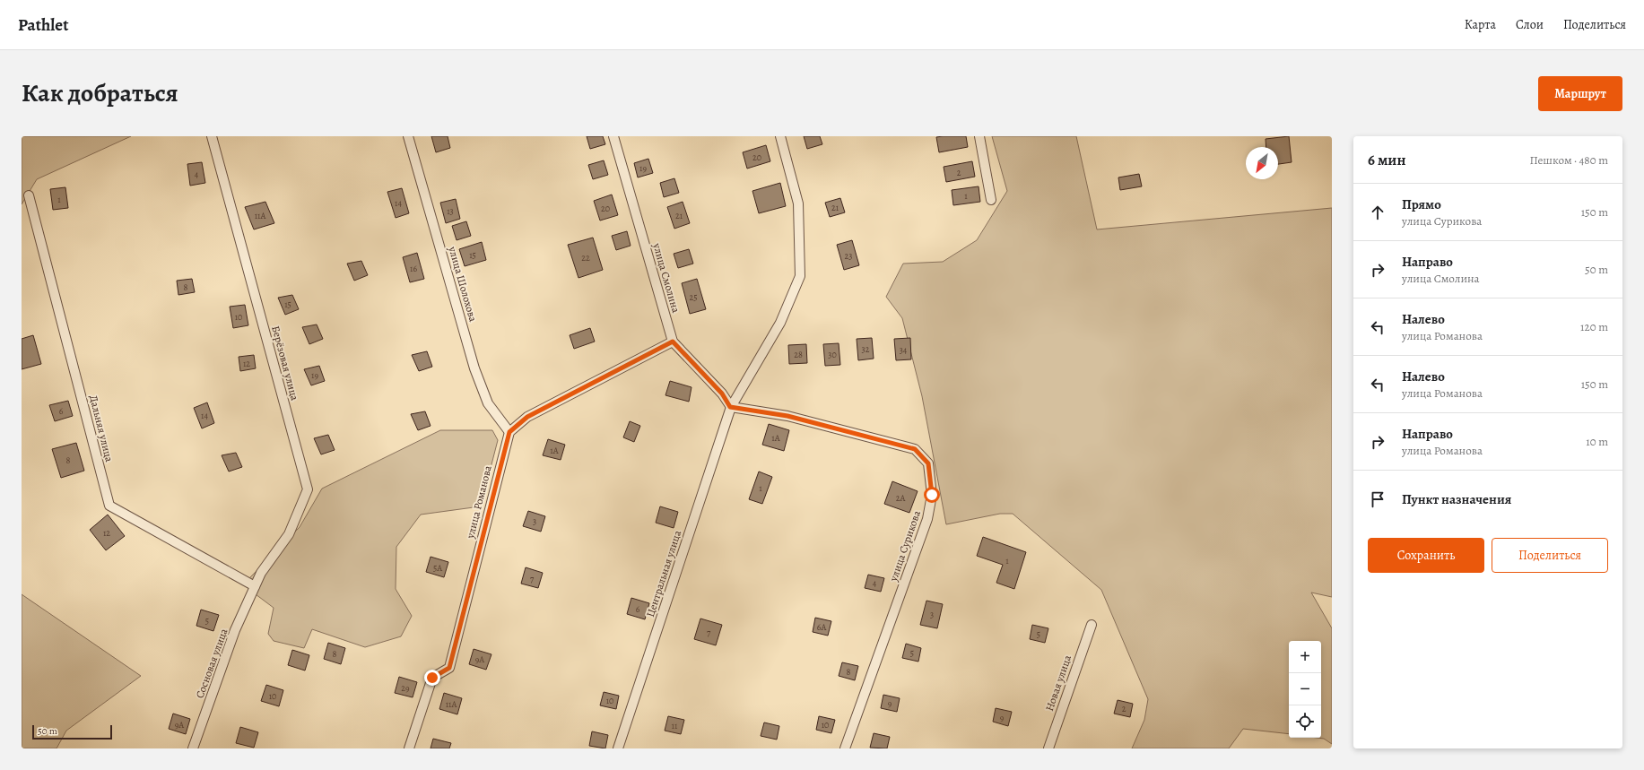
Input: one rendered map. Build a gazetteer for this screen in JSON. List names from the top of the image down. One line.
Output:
{"streets":{"street":["улица Смолина","улица Шолохова","Берёзовая улица","Дальняя улица","улица Романова","улица Сурикова","Центральная улица","Сосновая улица","Новая улица"]},"crossings":[["улица Смолина","улица Сурикова"],["улица Смолина","Центральная улица"],["улица Шолохова","улица Романова"],["Берёзовая улица","Дальняя улица"],["Берёзовая улица","Сосновая улица"],["Дальняя улица","Сосновая улица"],["улица Сурикова","Центральная улица"]],"house_numbers":["20","19","2","4","1","1","14","21","20","13","11А","21","15","23","22","16","8","25","15","10","32","34","28","30","12","19","6","14","1А","1А","8","1","2А","3","12","1","5А","7","4","6","3","5","6А","7","5","5","8","9А","8","29","10","10","9","11А","2","9","9А","10","11"],"scale_bar":"50 m","north":"bottom left","page":{"header":"Pathlet","nav":["Карта","Слои","Поделиться"],"title":"Как добраться","buttons":["Маршрут",["Сохранить","Поделиться"]],"heading":["6 мин","Пешком · 480 m"],"list":[["Прямо","улица Сурикова","150 m"],["Направо","улица Смолина","50 m"],["Налево","улица Романова","120 m"],["Налево","улица Романова","150 m"],["Направо","улица Романова","10 m"],"Пункт назначения"],"map_buttons":["+","−"],"scale":"50 m"}}
